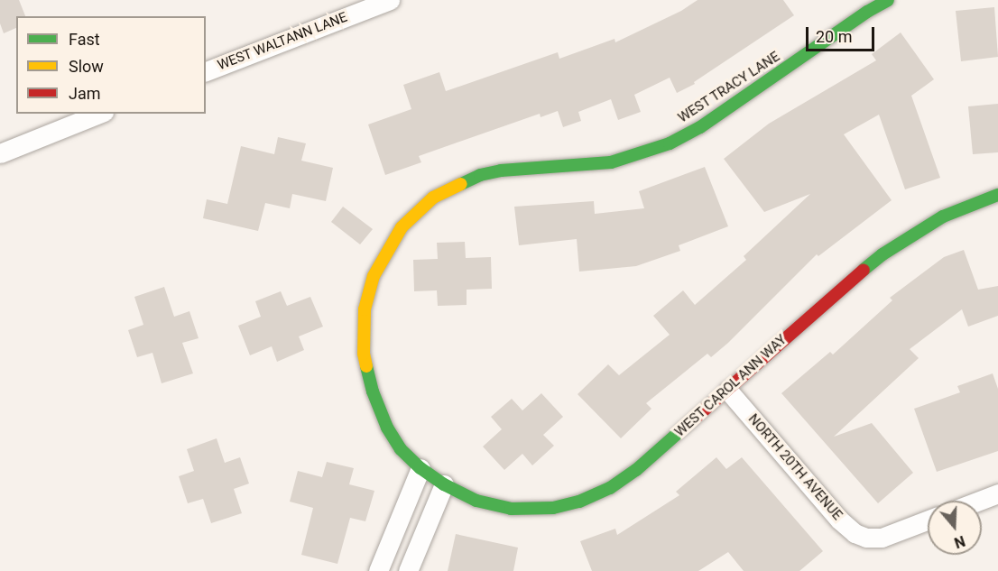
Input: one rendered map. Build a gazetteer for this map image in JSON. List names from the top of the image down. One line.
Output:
{"streets":{"street":["WEST WALTANN LANE","WEST TRACY LANE","WEST CAROL ANN WAY","NORTH 20TH AVENUE"]},"crossings":[["WEST TRACY LANE","WEST CAROL ANN WAY"],["WEST CAROL ANN WAY","NORTH 20TH AVENUE"]],"legend":["Fast","Slow","Jam"],"scale_bar":"20 m","north":"bottom"}
